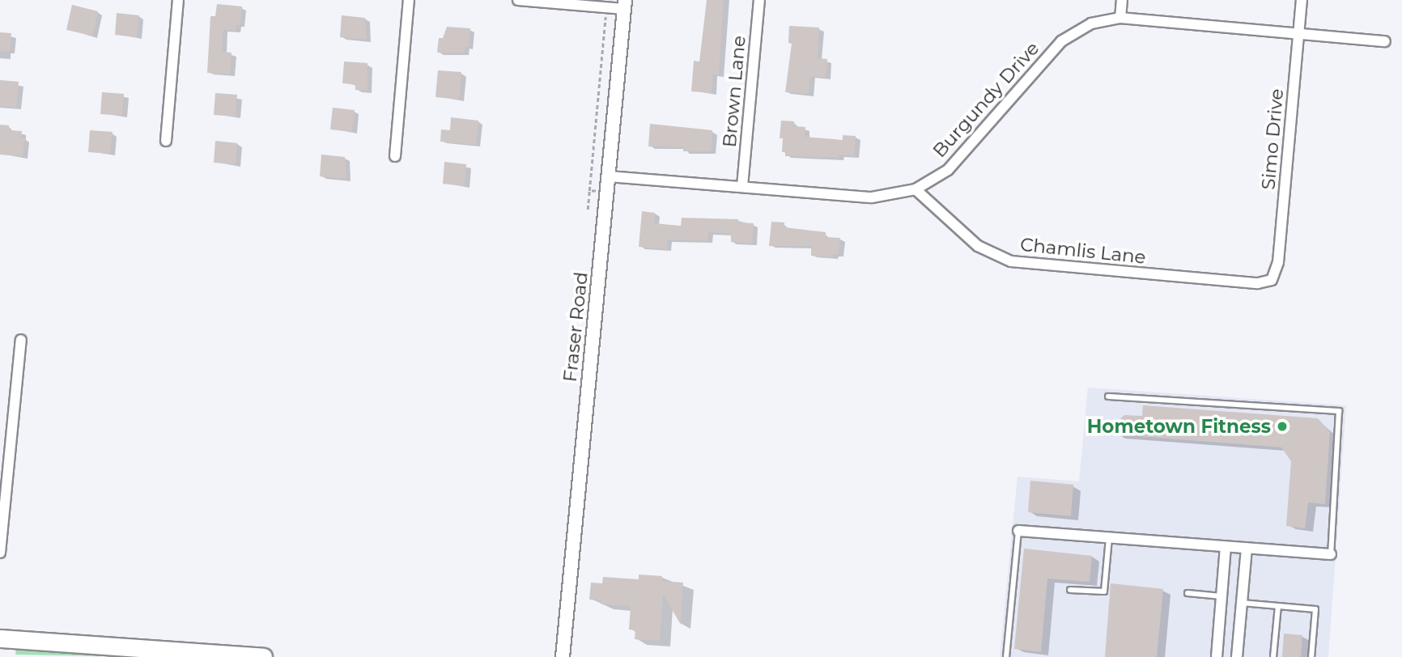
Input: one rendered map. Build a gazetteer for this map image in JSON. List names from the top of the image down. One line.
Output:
{"streets":{"street":["Brown Lane","Burgundy Drive","Simo Drive","Chamlis Lane","Fraser Road"]},"crossings":[["Brown Lane","Burgundy Drive"],["Burgundy Drive","Simo Drive"],["Burgundy Drive","Chamlis Lane"],["Burgundy Drive","Fraser Road"],["Simo Drive","Chamlis Lane"]],"places":["Hometown Fitness"]}
